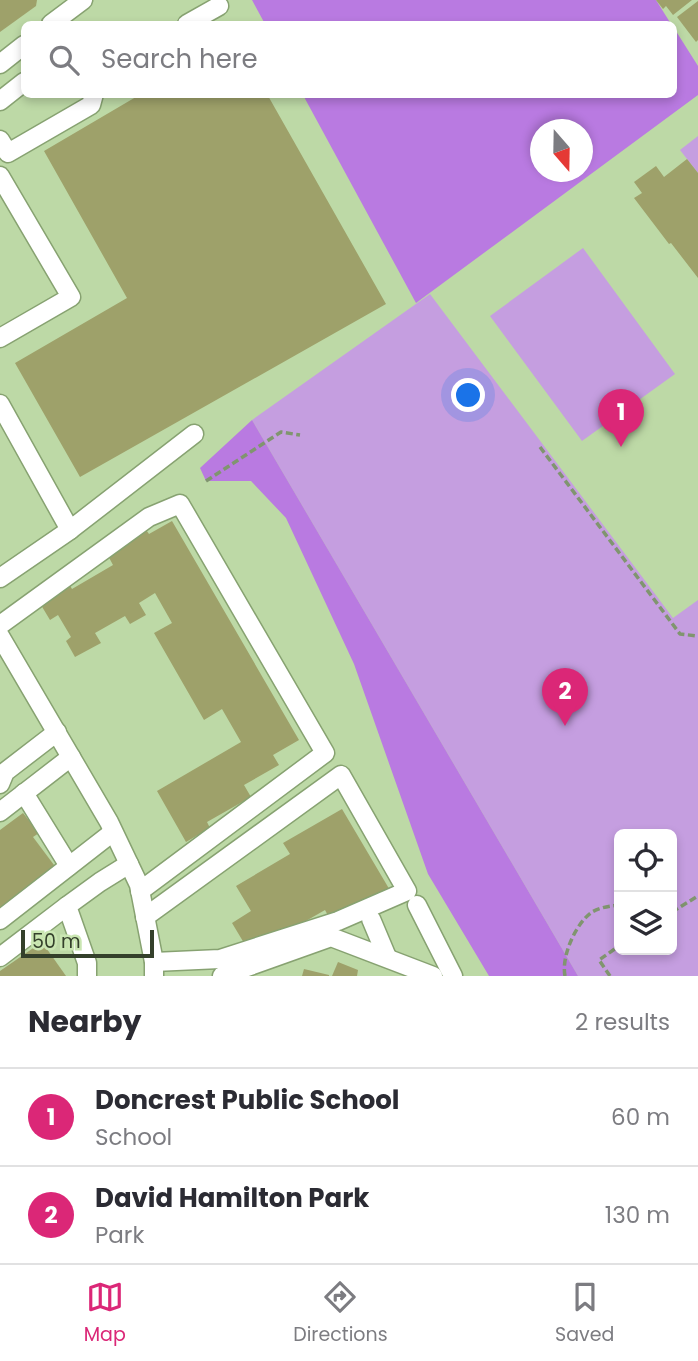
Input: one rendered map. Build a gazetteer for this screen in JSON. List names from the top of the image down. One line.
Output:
{"scale_bar":"50 m","north":"bottom","page":{"search":"Search here","pins":["1","2"],"scale":"50 m","heading":["Nearby","2 results"],"list":[{"mark":"1","name":"Doncrest Public School","note":"School","value":"60 m"},{"mark":"2","name":"David Hamilton Park","note":"Park","value":"130 m"}],"nav":["Map","Directions","Saved"]}}
